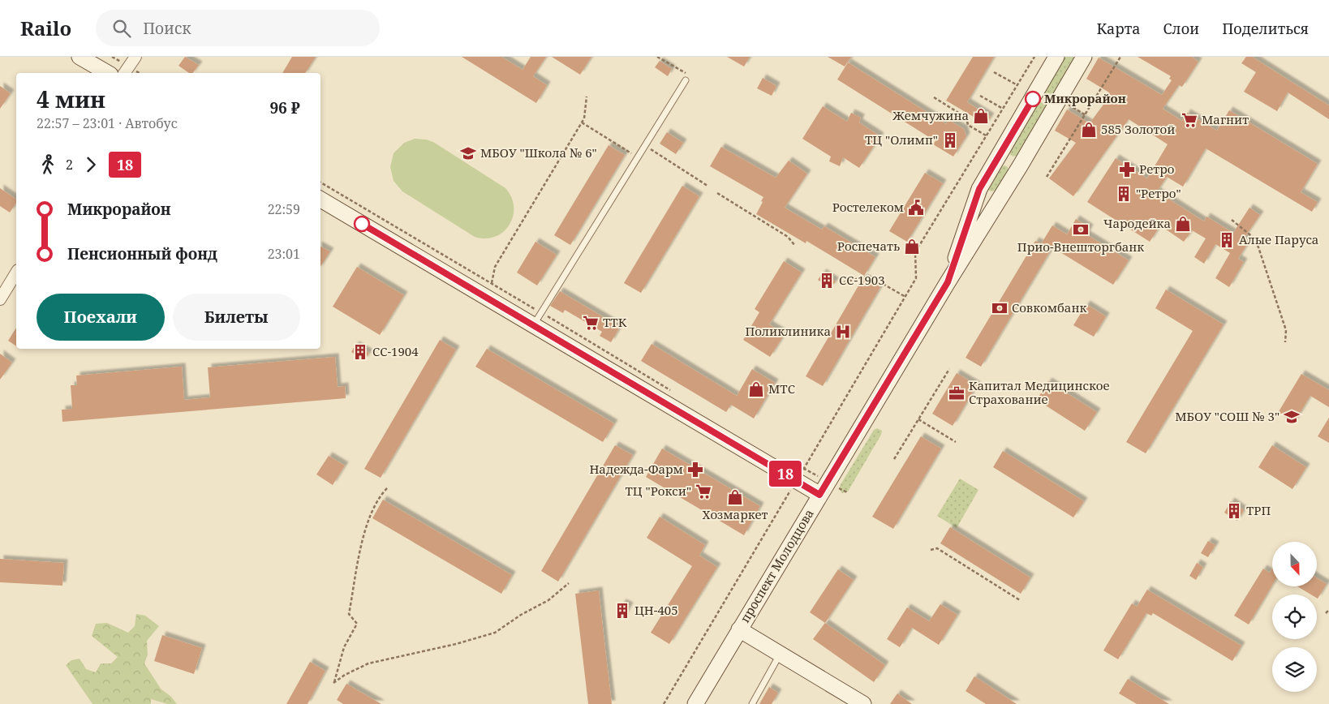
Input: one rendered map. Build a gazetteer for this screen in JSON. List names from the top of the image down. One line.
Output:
{"streets":{"main road":["проспект Молодцова"]},"places":{"other":["Микрорайон"],"shop":["Жемчужина","585 Золотой","Чародейка","Роспечать","МТС","Хозмаркет"],"supermarket":["Магнит","ТТК","ТЦ \"Рокси\""],"building":["ТЦ \"Олимп\"","\"Ретро\"","Алые Паруса","СС-1903","СС-1904","ТРП","ЦН-405"],"school or university":["МБОУ \"Школа № 6\"","МБОУ \"СОШ № 3\""],"pharmacy":["Ретро","Надежда-Фарм"],"public building":["Ростелеком"],"bank":["Прио-Внешторгбанк","Совкомбанк"],"hospital":["Поликлиника"],"office":["Капитал Медицинское Страхование"]},"lines":["bus line 18"],"north":"bottom","page":{"header":"Railo","search":"Поиск","nav":["Карта","Слои","Поделиться"],"on_map":"18","heading":["4 мин","22:57 – 23:01 · Автобус","96 ₽"],"legs":["2","18"],"list":[{"name":"Микрорайон","value":"22:59"},{"name":"Пенсионный фонд","value":"23:01"}],"buttons":["Поехали","Билеты"]}}
